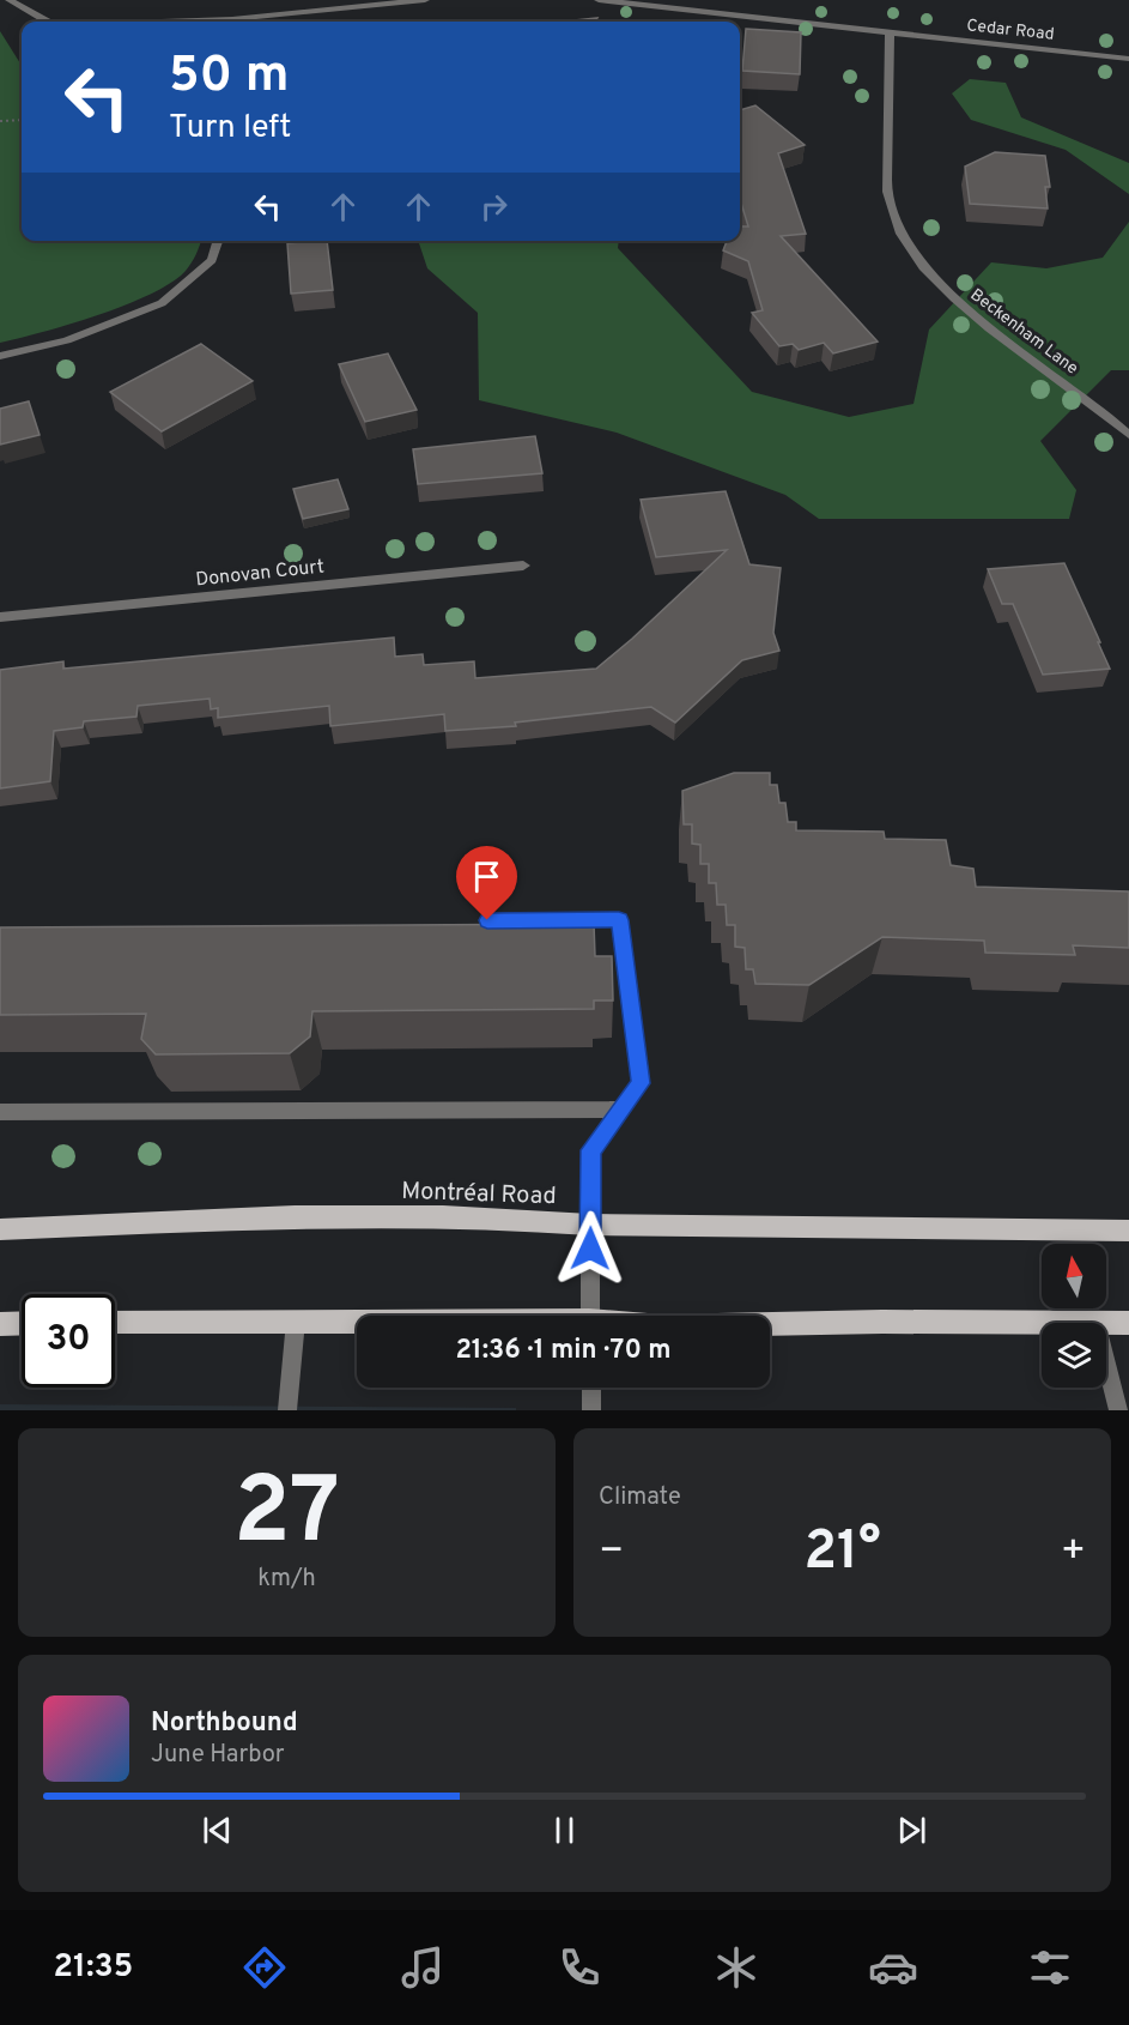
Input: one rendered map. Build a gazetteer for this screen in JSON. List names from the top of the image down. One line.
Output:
{"streets":{"main road":["Montréal Road"],"street":["Cedar Road","Beckenham Lane","Donovan Court"]},"crossings":[["Cedar Road","Beckenham Lane"]],"north":"top","page":{"turn":["50 m","Turn left"],"limit":"30","trip":"21:36 · 1 min · 70 m","tile":[["27","km/h"],"Climate"],"heat":["−","21°","+"],"song":["Northbound","June Harbor"],"tabs":"21:35"}}
